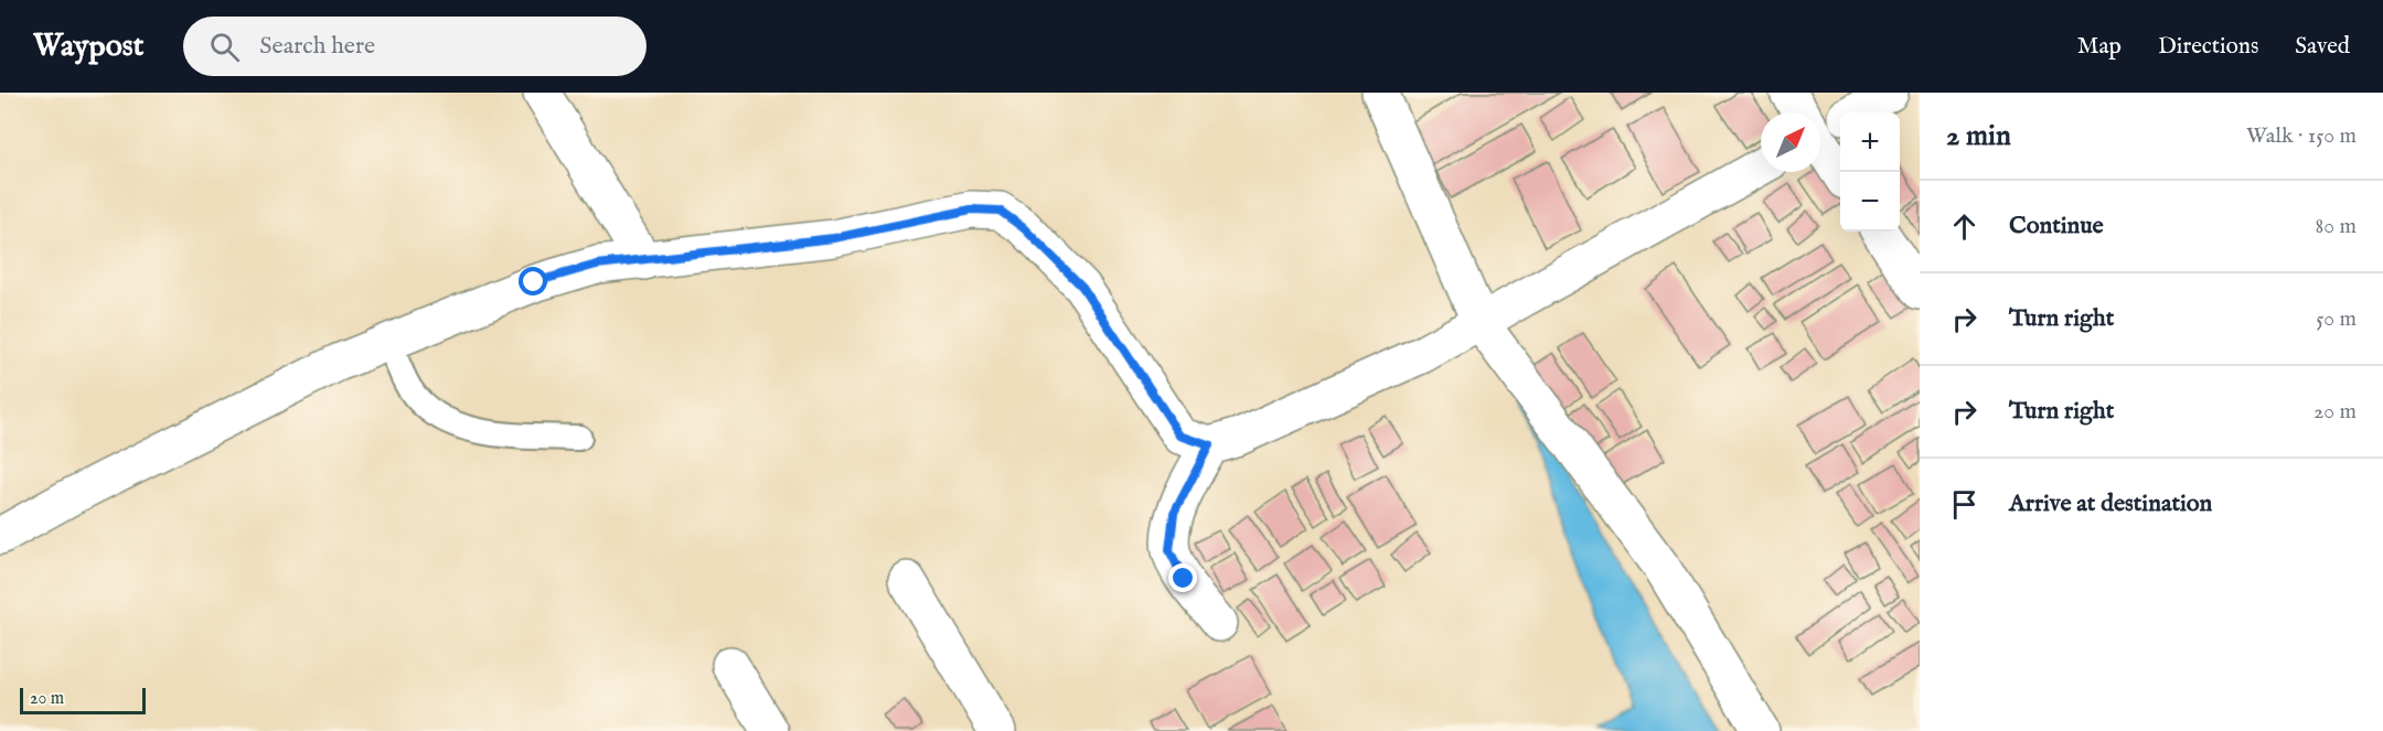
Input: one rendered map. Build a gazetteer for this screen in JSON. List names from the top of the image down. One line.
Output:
{"scale_bar":"20 m","north":"top right","page":{"header":"Waypost","search":"Search here","nav":["Map","Directions","Saved"],"heading":["2 min","Walk · 150 m"],"map_buttons":["+","−"],"list":[["Continue","80 m"],["Turn right","50 m"],["Turn right","20 m"],"Arrive at destination"],"scale":"20 m"}}
